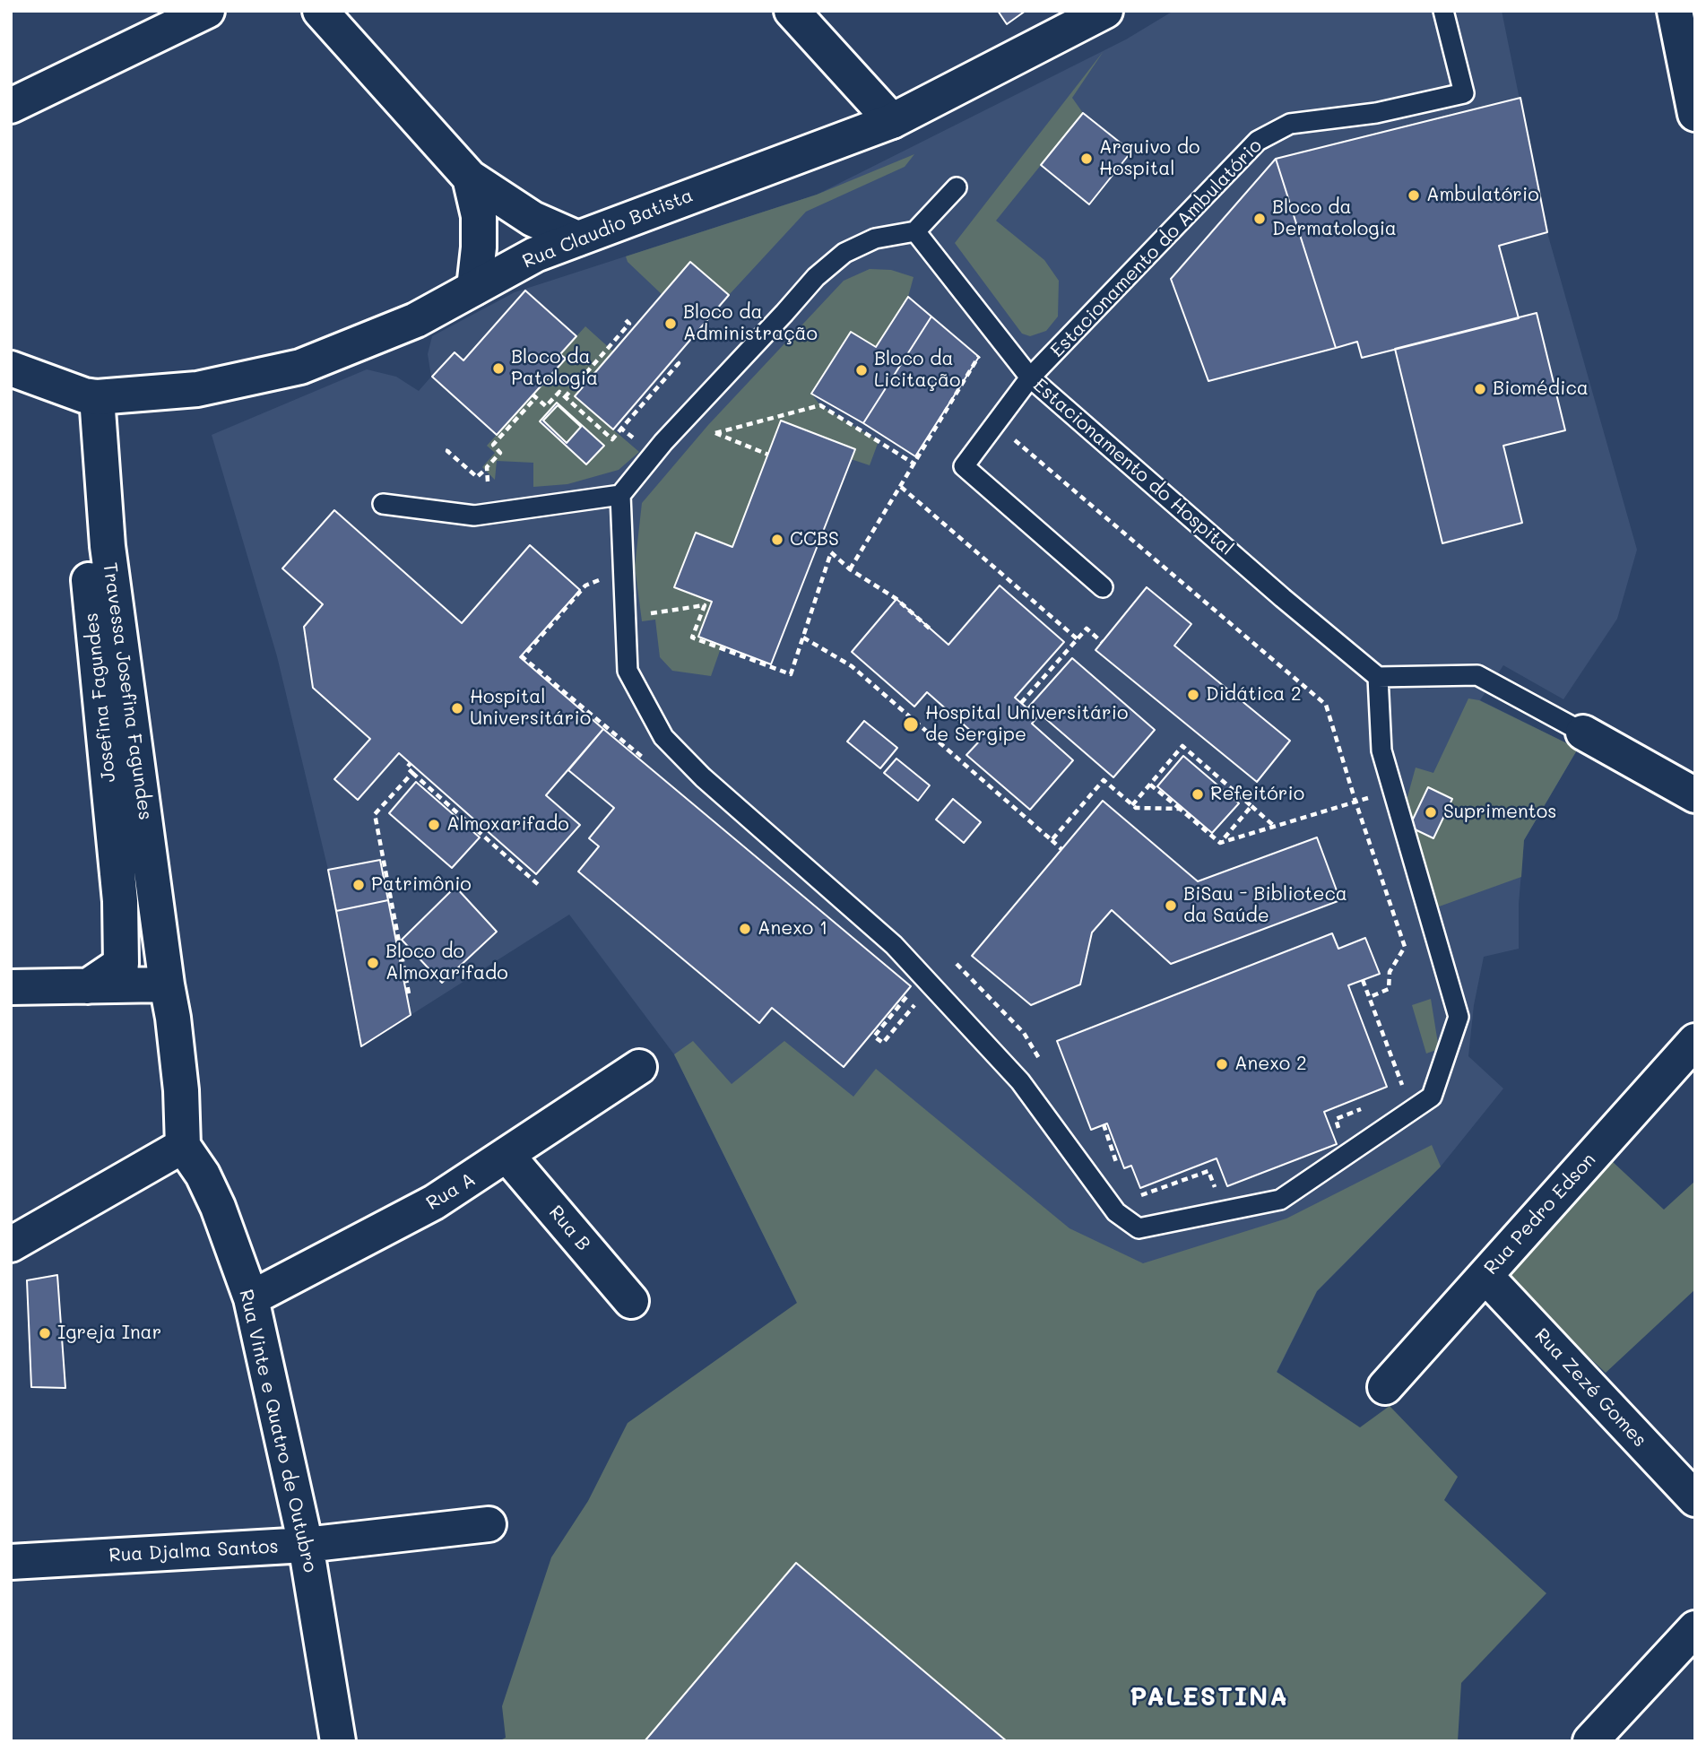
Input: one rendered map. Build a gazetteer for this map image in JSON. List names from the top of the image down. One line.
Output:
{"streets":{"street":["Rua Claudio Batista","Travessa Josefina Fagundes","Josefina Fagundes","Rua A","Rua Pedro Edson","Rua B","Rua Zezé Gomes","Rua Vinte e Quatro de Outubro","Rua Djalma Santos"],"lane":["Estacionamento do Ambulatório","Estacionamento do Hospital"]},"crossings":[["Rua Claudio Batista","Travessa Josefina Fagundes"],["Rua Claudio Batista","Josefina Fagundes"],["Estacionamento do Ambulatório","Estacionamento do Hospital"],["Travessa Josefina Fagundes","Josefina Fagundes"],["Rua A","Rua B"],["Rua A","Rua Vinte e Quatro de Outubro"],["Rua Pedro Edson","Rua Zezé Gomes"],["Rua Vinte e Quatro de Outubro","Rua Djalma Santos"]],"districts":["PALESTINA"],"places":["Arquivo do Hospital","Ambulatório","Bloco da Dermatologia","Bloco da Administração","Bloco da Patologia","Bloco da Licitação","Biomédica","CCBS","Didática 2","Hospital Universitário","Hospital Universitário de Sergipe","Refeitório","Suprimentos","Almoxarifado","Patrimônio","BiSau - Biblioteca da Saúde","Anexo 1","Bloco do Almoxarifado","Anexo 2","Igreja Inar"]}
